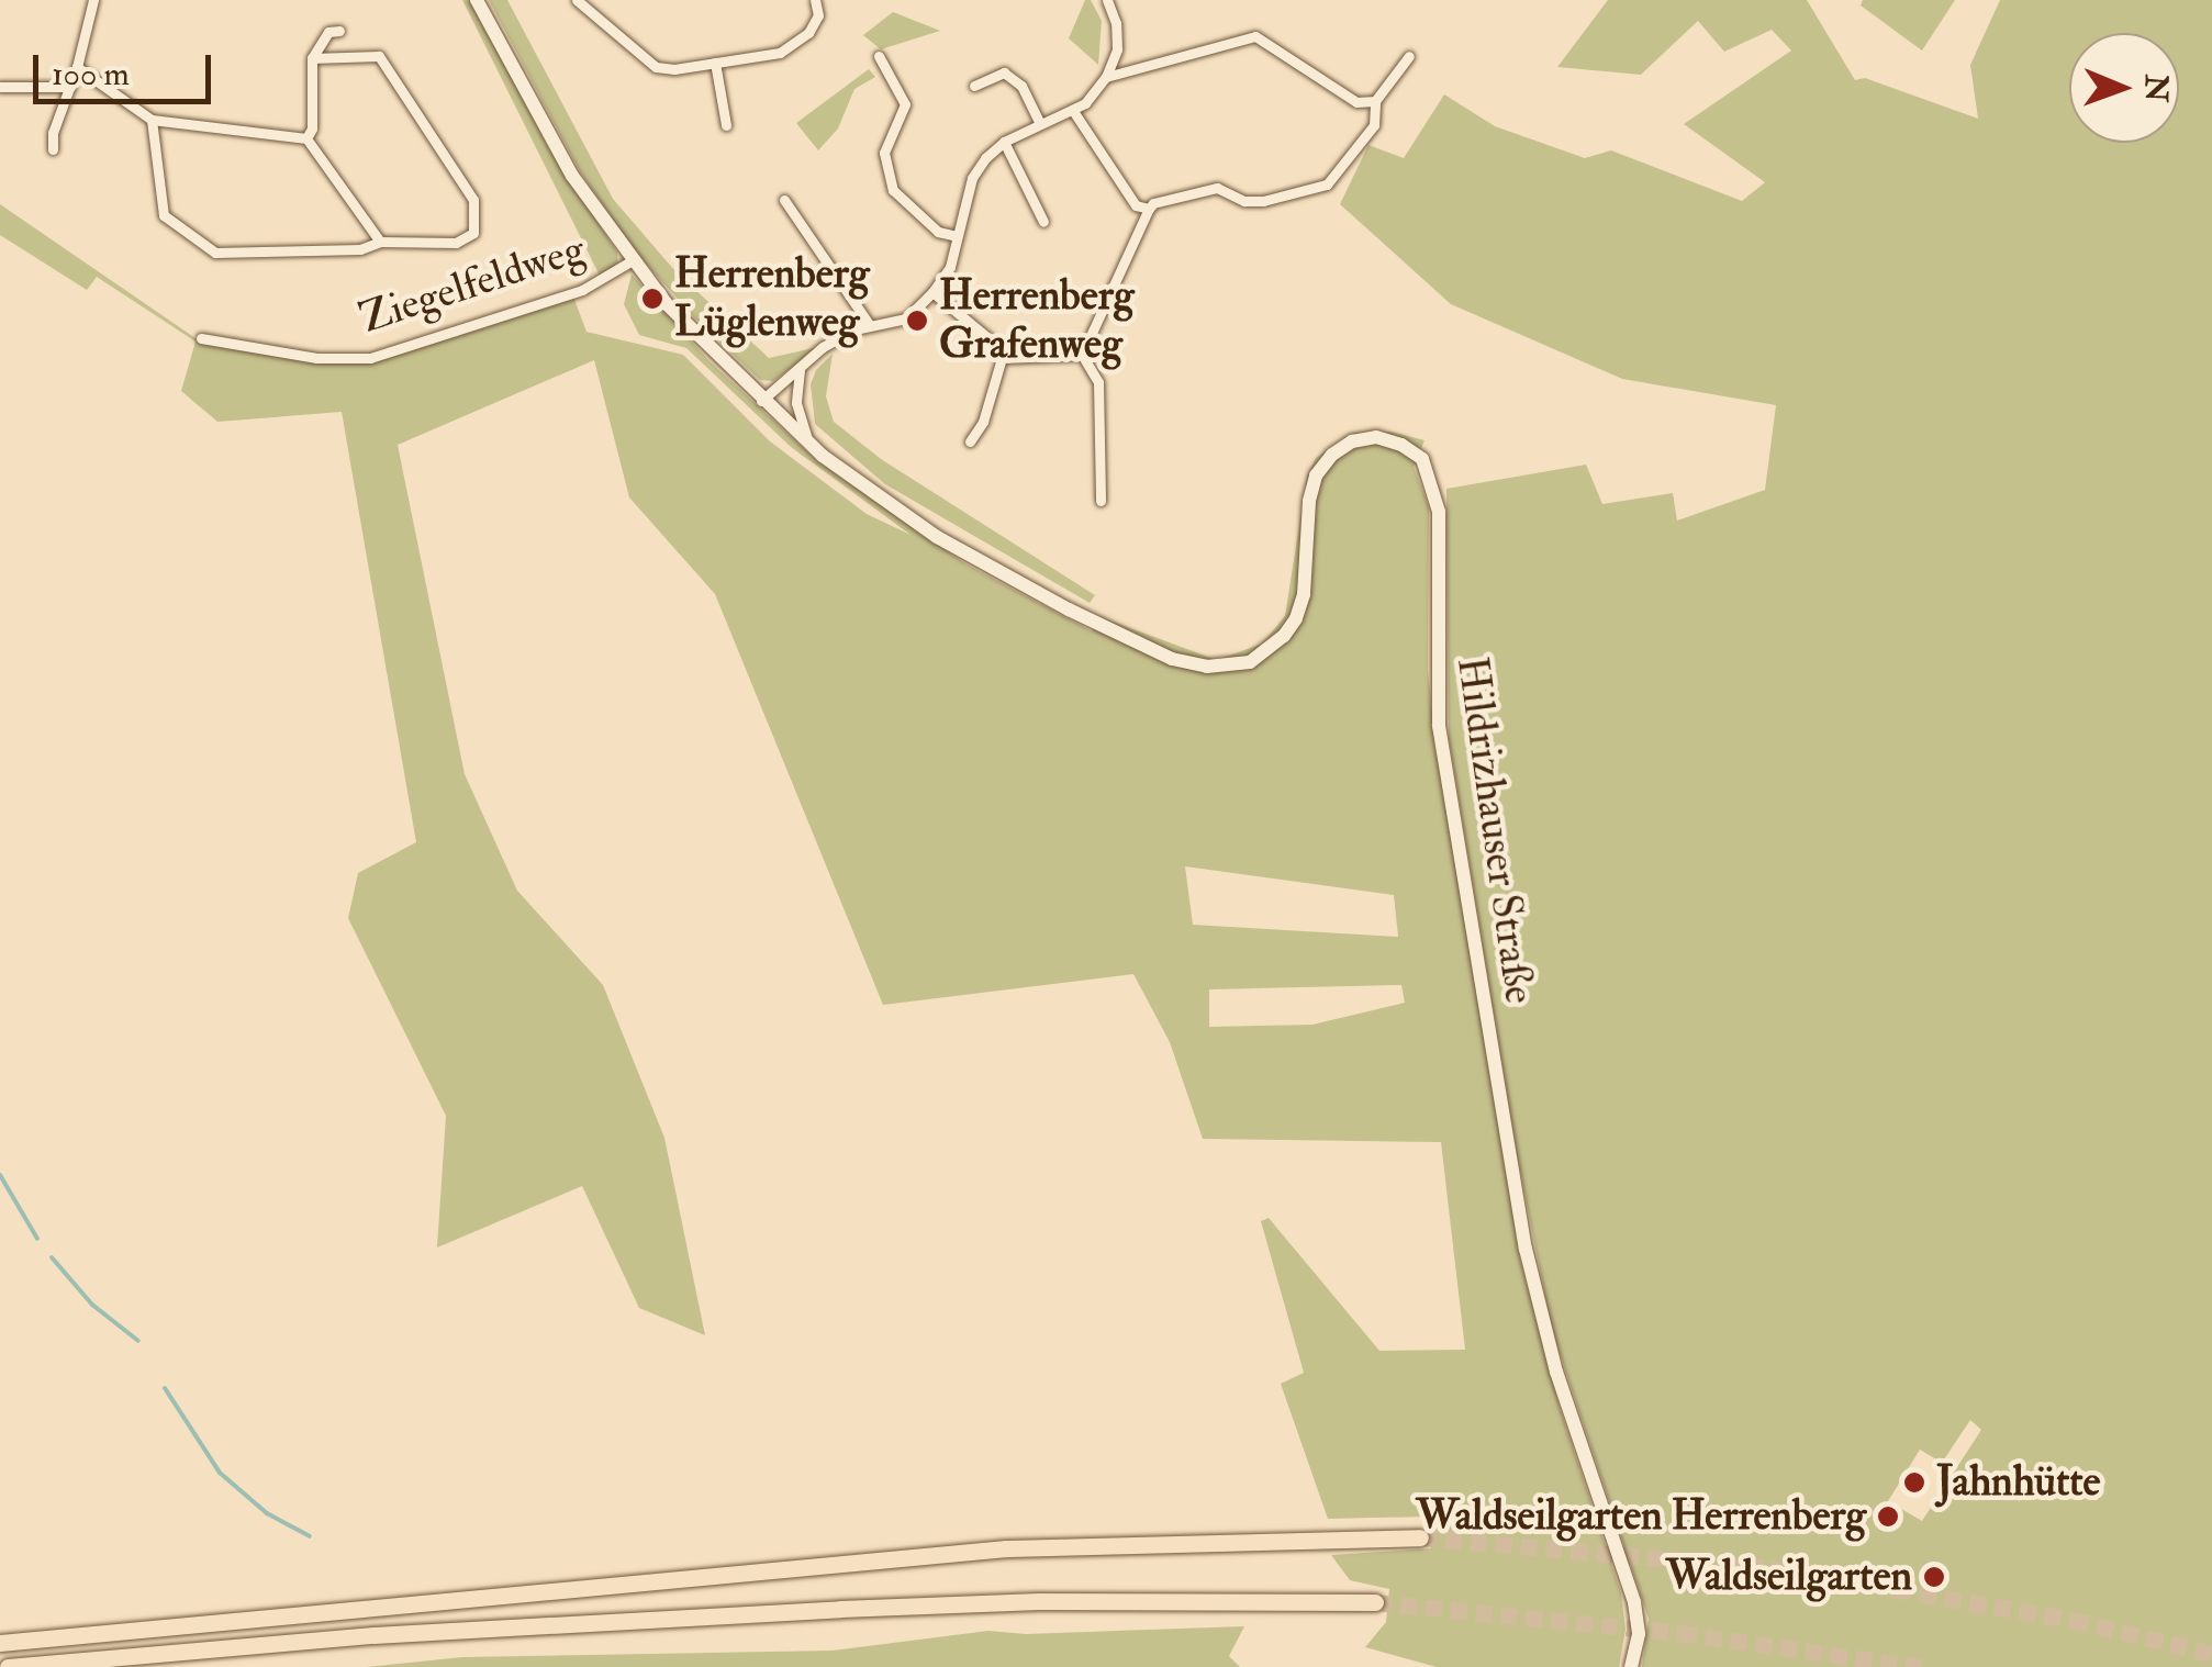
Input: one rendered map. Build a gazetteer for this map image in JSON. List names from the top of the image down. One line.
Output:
{"streets":{"main road":["Hildrizhauser Straße"],"street":["Ziegelfeldweg"]},"crossings":[["Ziegelfeldweg","Hildrizhauser Straße"]],"places":["Herrenberg Lüglenweg","Herrenberg Grafenweg","Jahnhütte","Waldseilgarten Herrenberg","Waldseilgarten"],"scale_bar":"100 m","north":"right"}
